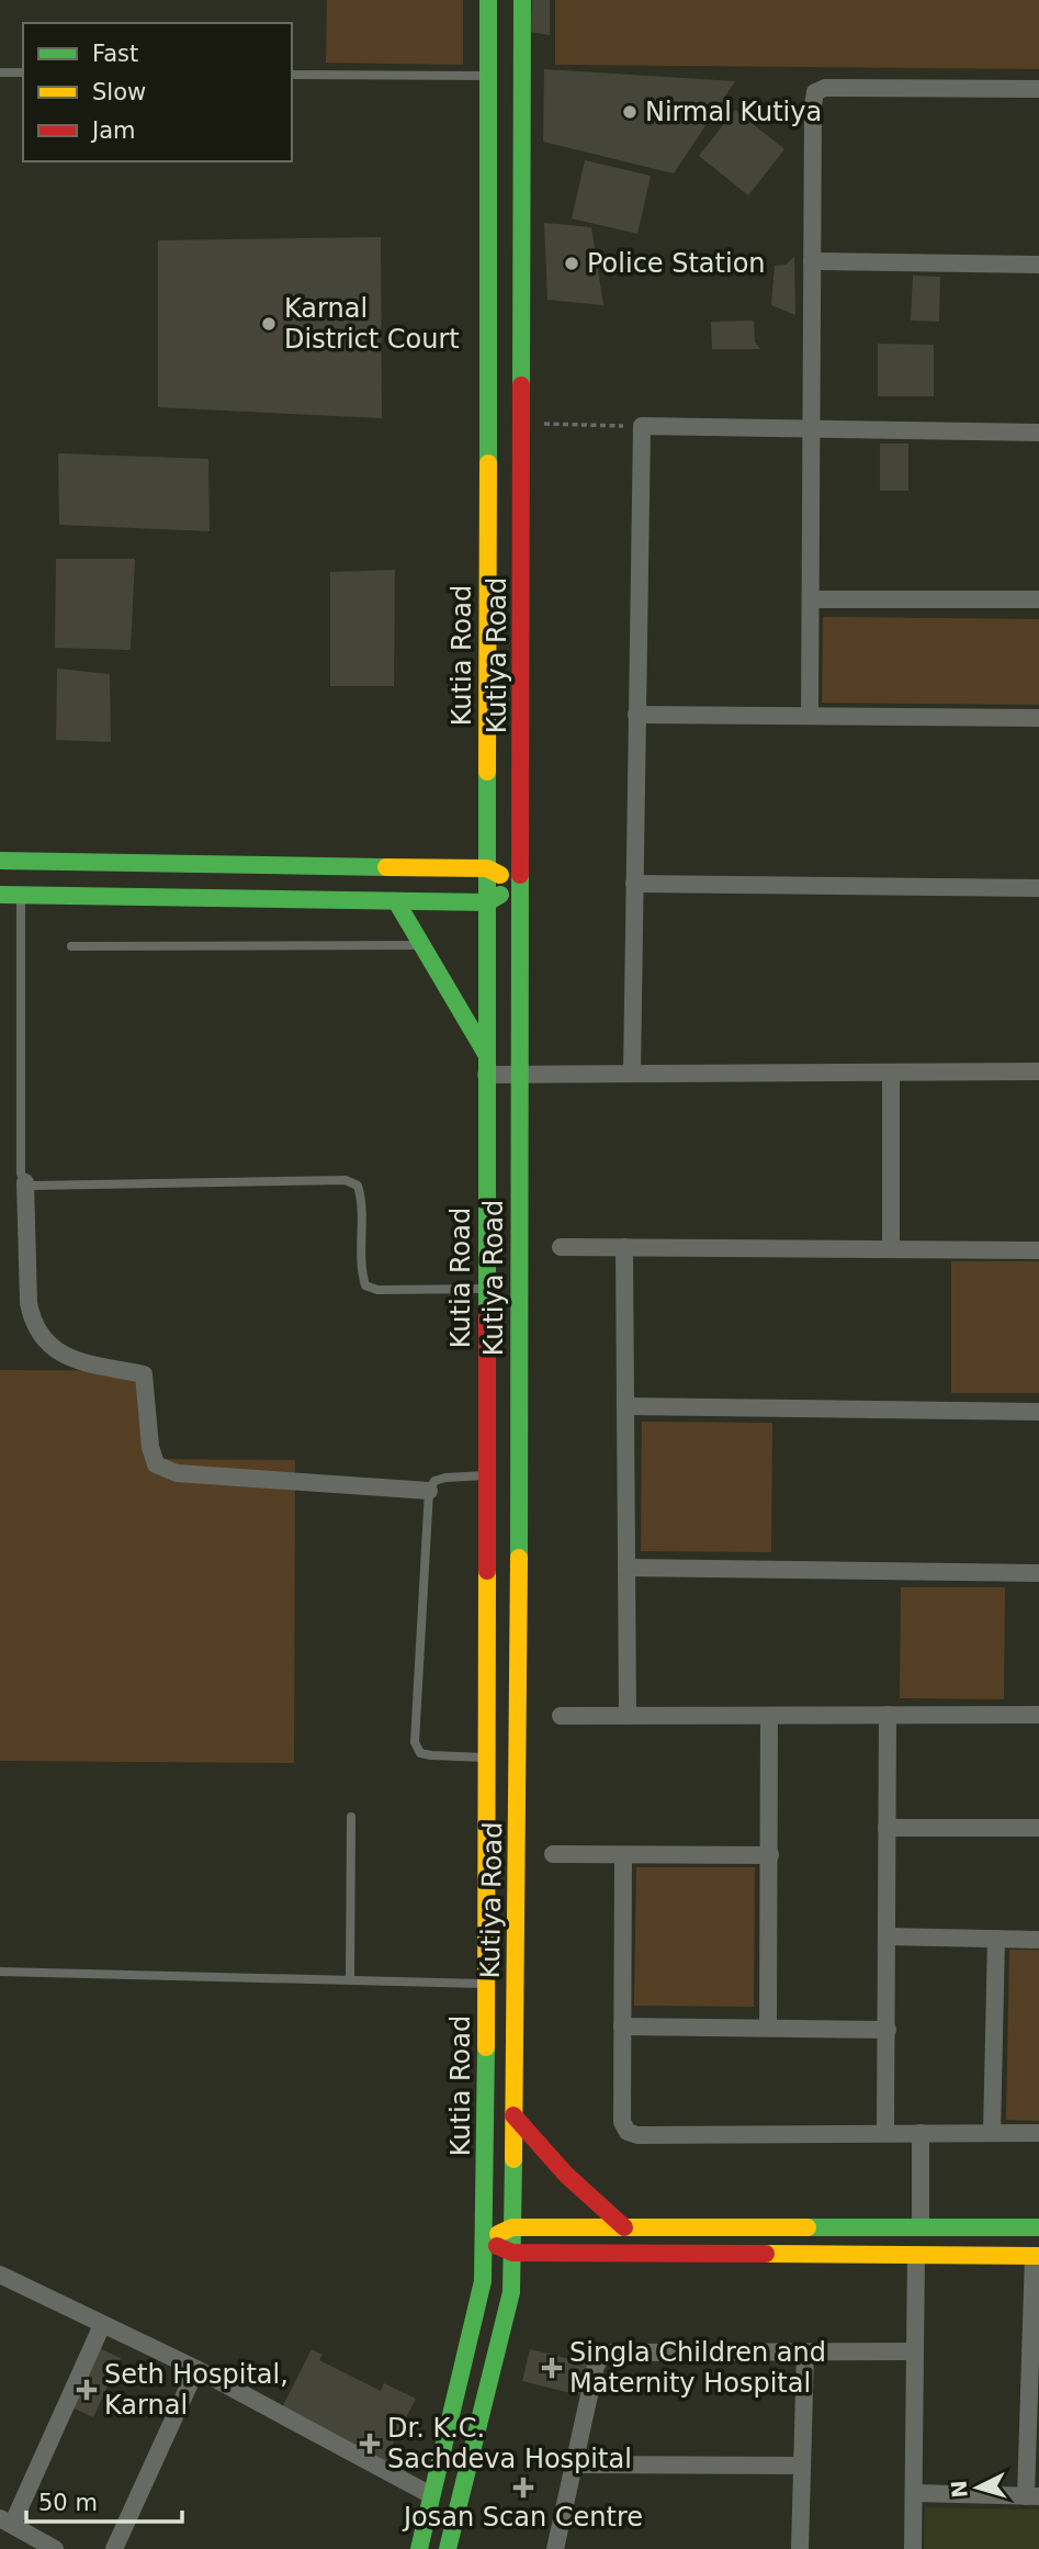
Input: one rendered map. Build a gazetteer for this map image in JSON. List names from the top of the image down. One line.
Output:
{"streets":{"street":["Kutia Road","Kutiya Road"]},"places":{"other":["Nirmal Kutiya","Police Station","Karnal District Court"],"health":["Singla Children and Maternity Hospital","Seth Hospital, Karnal","Dr. K.C. Sachdeva Hospital","Josan Scan Centre"]},"legend":["Fast","Slow","Jam"],"scale_bar":"50 m","north":"left"}
